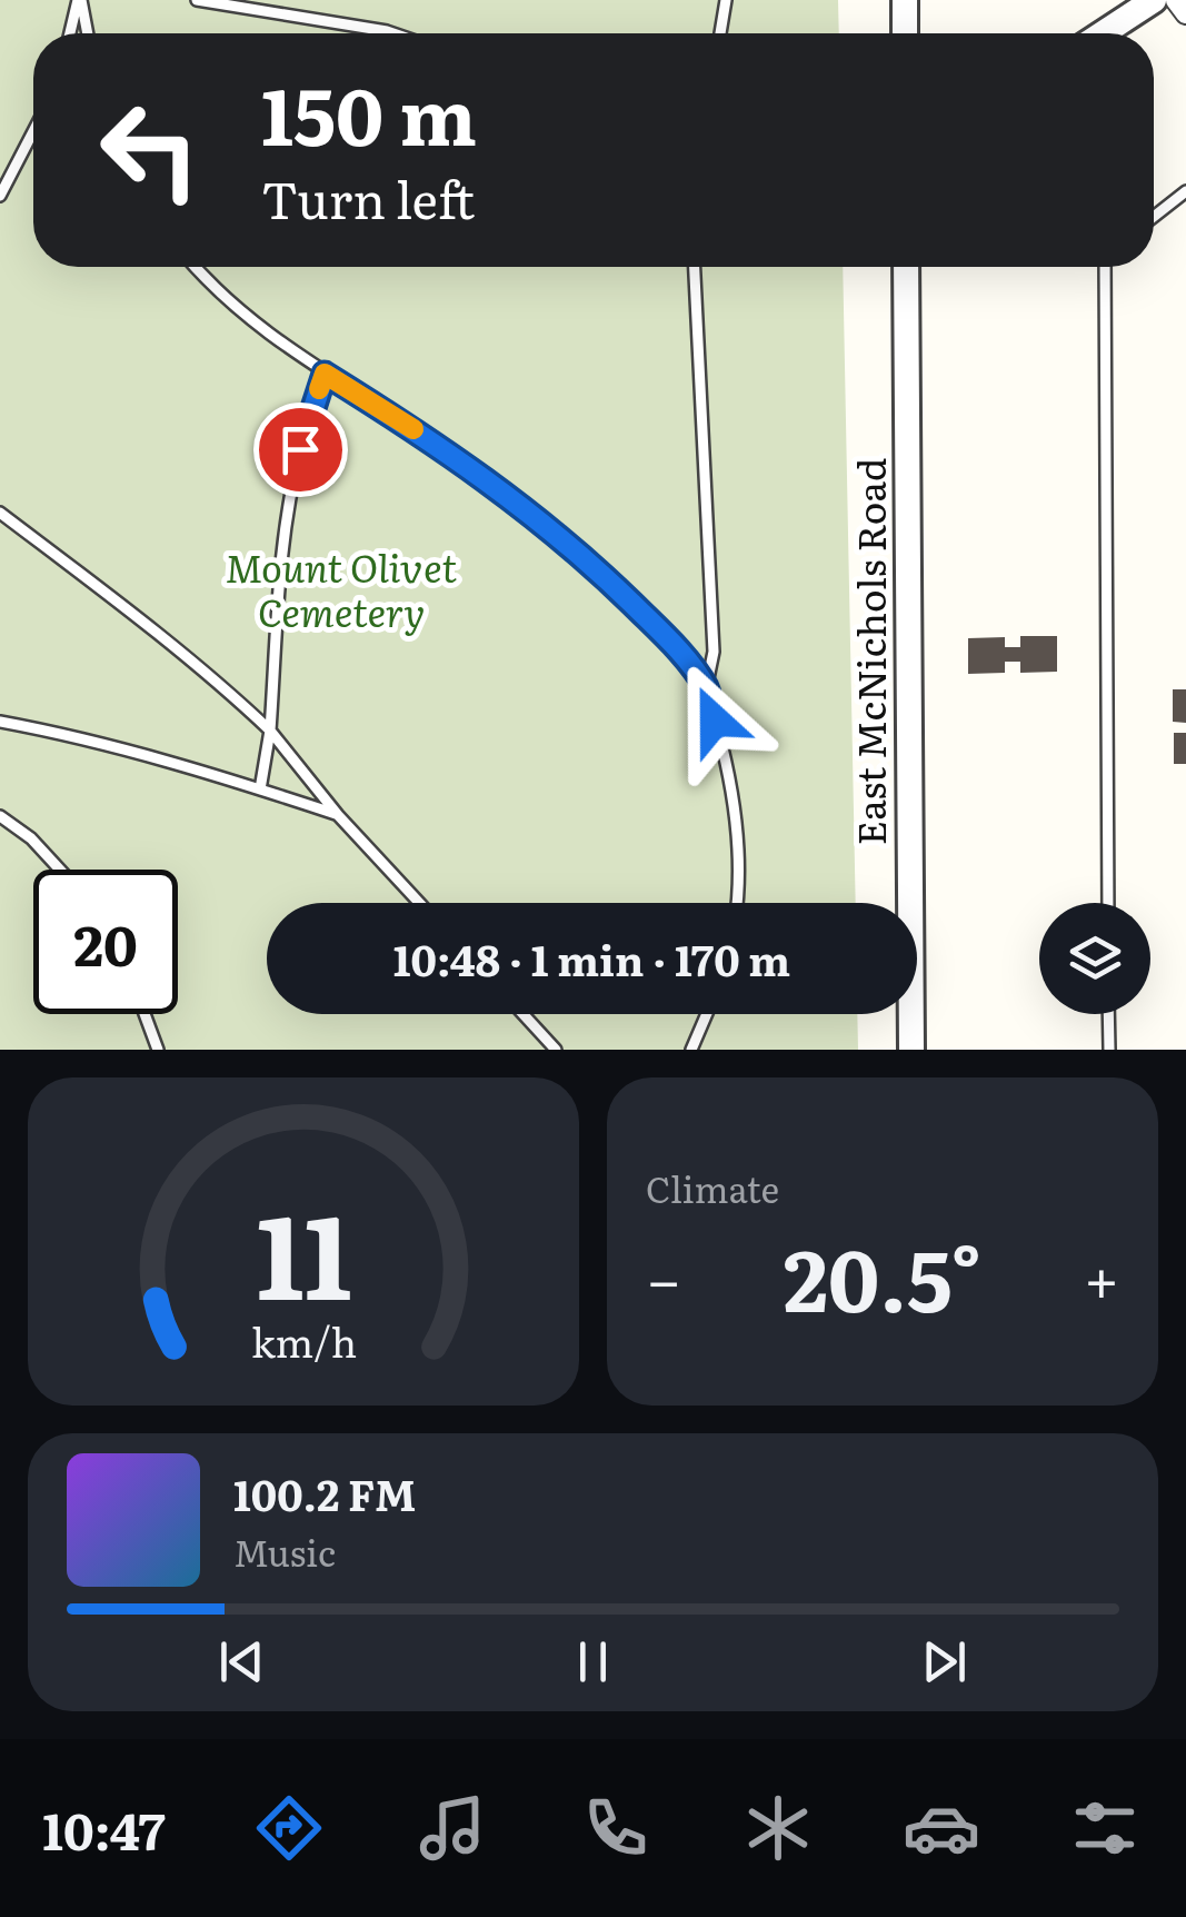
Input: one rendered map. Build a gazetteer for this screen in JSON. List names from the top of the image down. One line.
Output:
{"streets":{"street":["East McNichols Road"]},"parks":["Mount Olivet Cemetery"],"page":{"turn":["150 m","Turn left"],"limit":"20","trip":"10:48 · 1 min · 170 m","tile":"Climate","heat":["−","20.5°","+"],"song":["100.2 FM","Music"],"tabs":"10:47","gauge":["11","km/h"]}}
